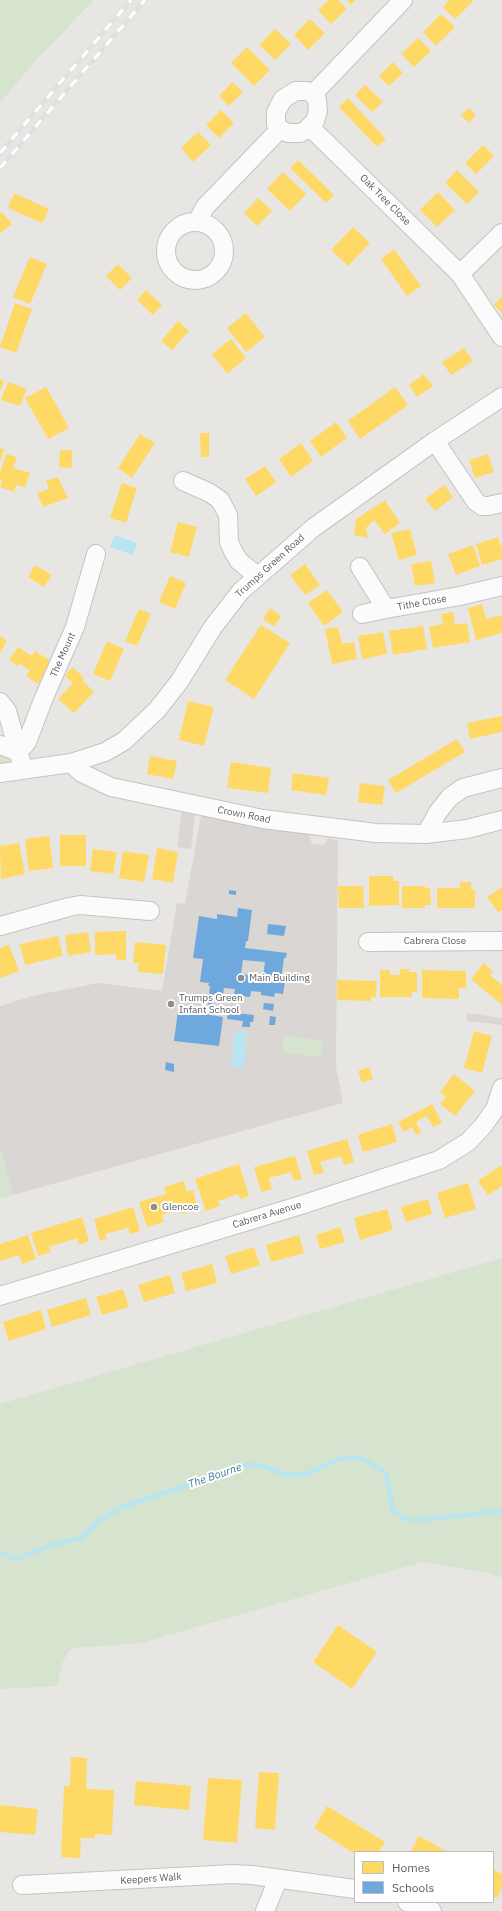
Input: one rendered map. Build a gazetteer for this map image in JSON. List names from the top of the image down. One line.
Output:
{"streets":{"street":["Oak Tree Close","Trumps Green Road","Tithe Close","The Mount","Crown Road","Cabrera Close","Cabrera Avenue","Keepers Walk"]},"crossings":[["Trumps Green Road","Crown Road"]],"water":["The Bourne"],"places":["Main Building","Trumps Green Infant School","Glencoe"],"legend":["Homes","Schools"]}
